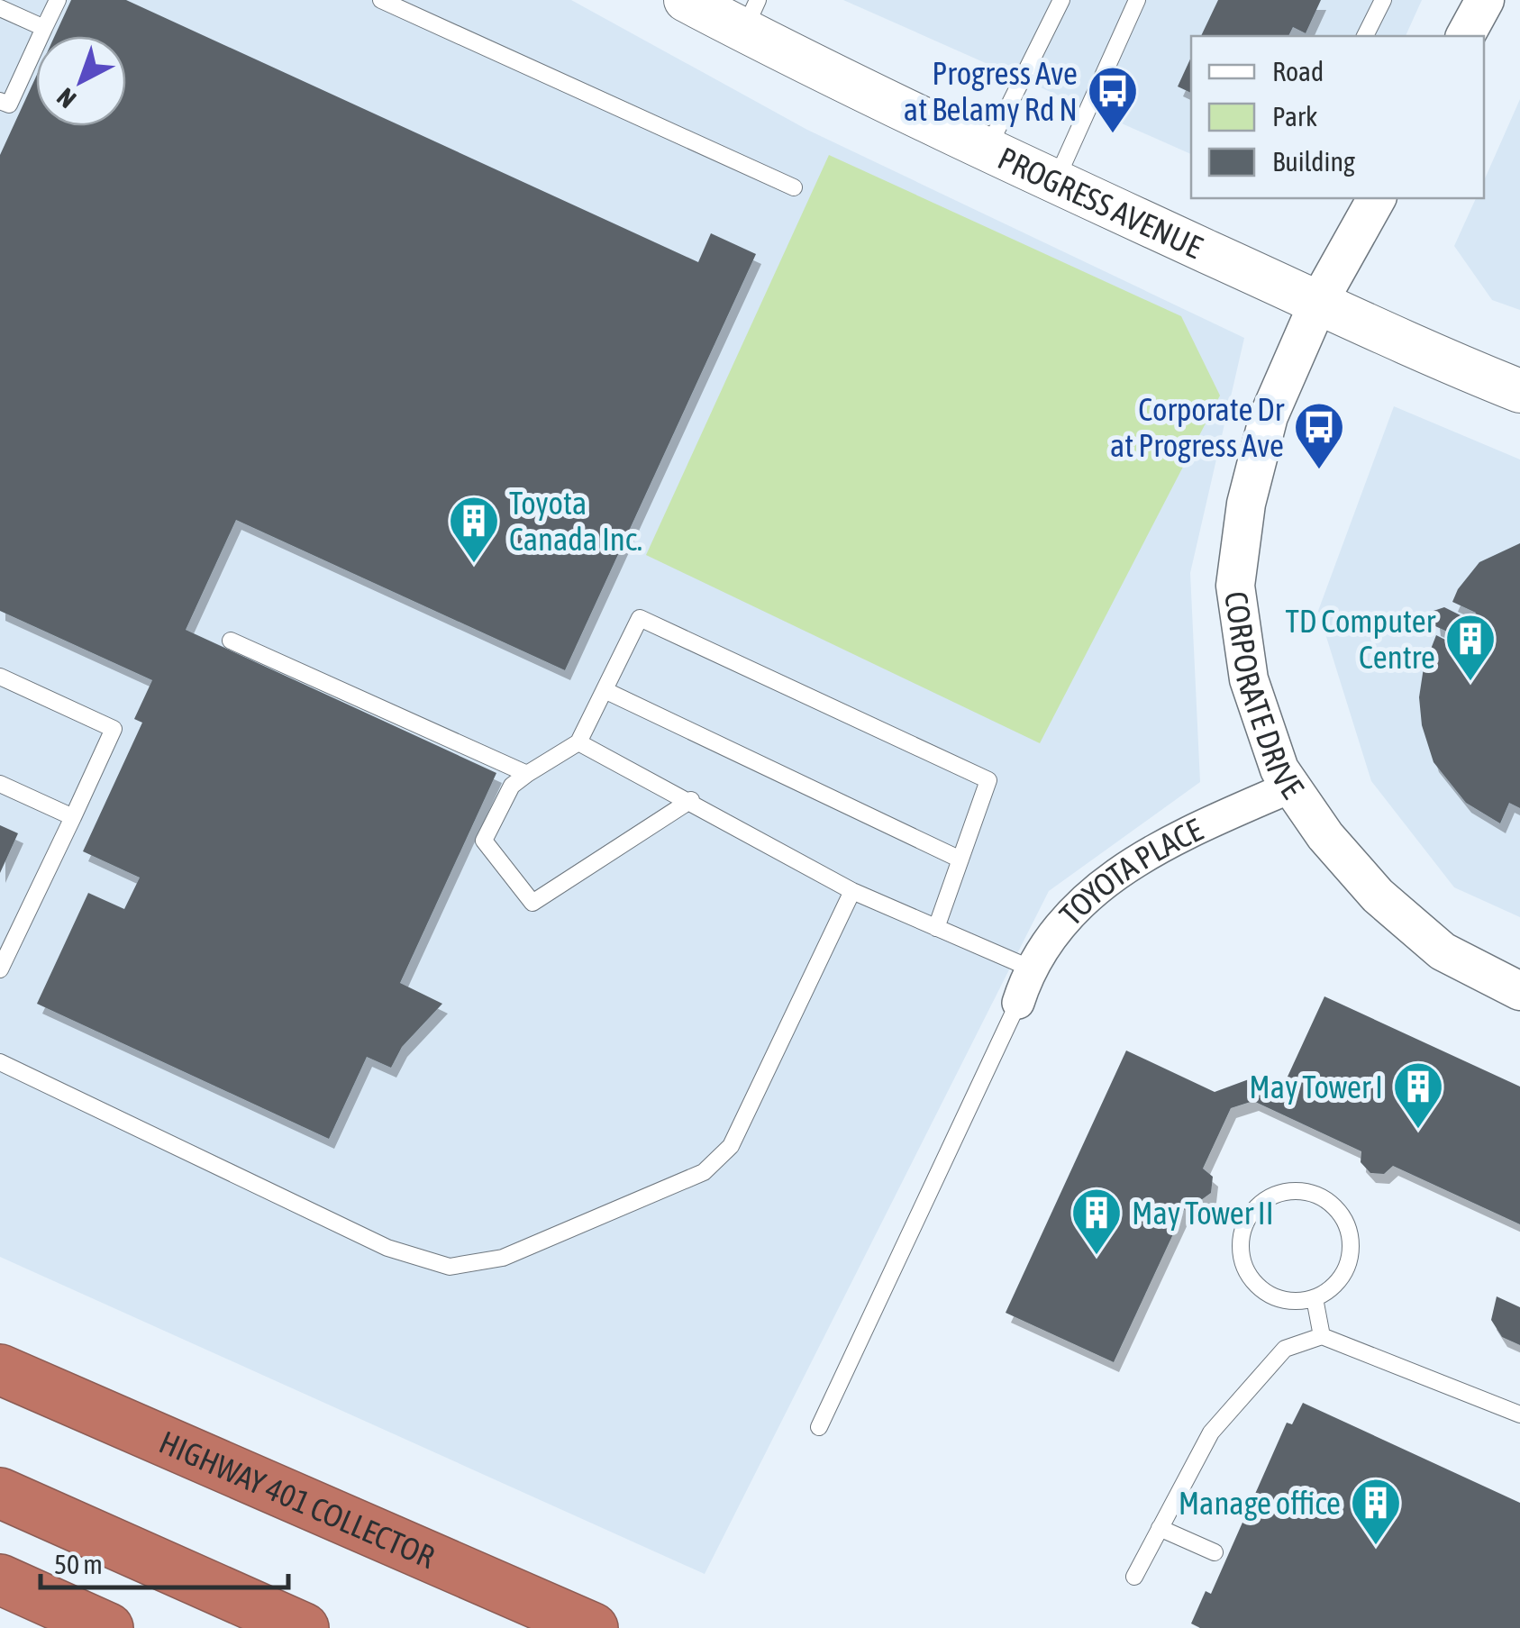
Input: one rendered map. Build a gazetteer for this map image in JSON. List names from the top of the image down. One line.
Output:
{"streets":{"highway":["HIGHWAY 401 COLLECTOR"],"main road":["PROGRESS AVENUE"],"street":["CORPORATE DRIVE","TOYOTA PLACE"]},"crossings":[["PROGRESS AVENUE","CORPORATE DRIVE"],["CORPORATE DRIVE","TOYOTA PLACE"]],"places":{"bus stop":["Progress Ave at Belamy Rd N","Corporate Dr at Progress Ave"],"building":["Toyota Canada Inc.","TD Computer Centre","May Tower I","May Tower II","Manage office"]},"legend":["Road","Park","Building"],"scale_bar":"50 m","north":"bottom left"}
